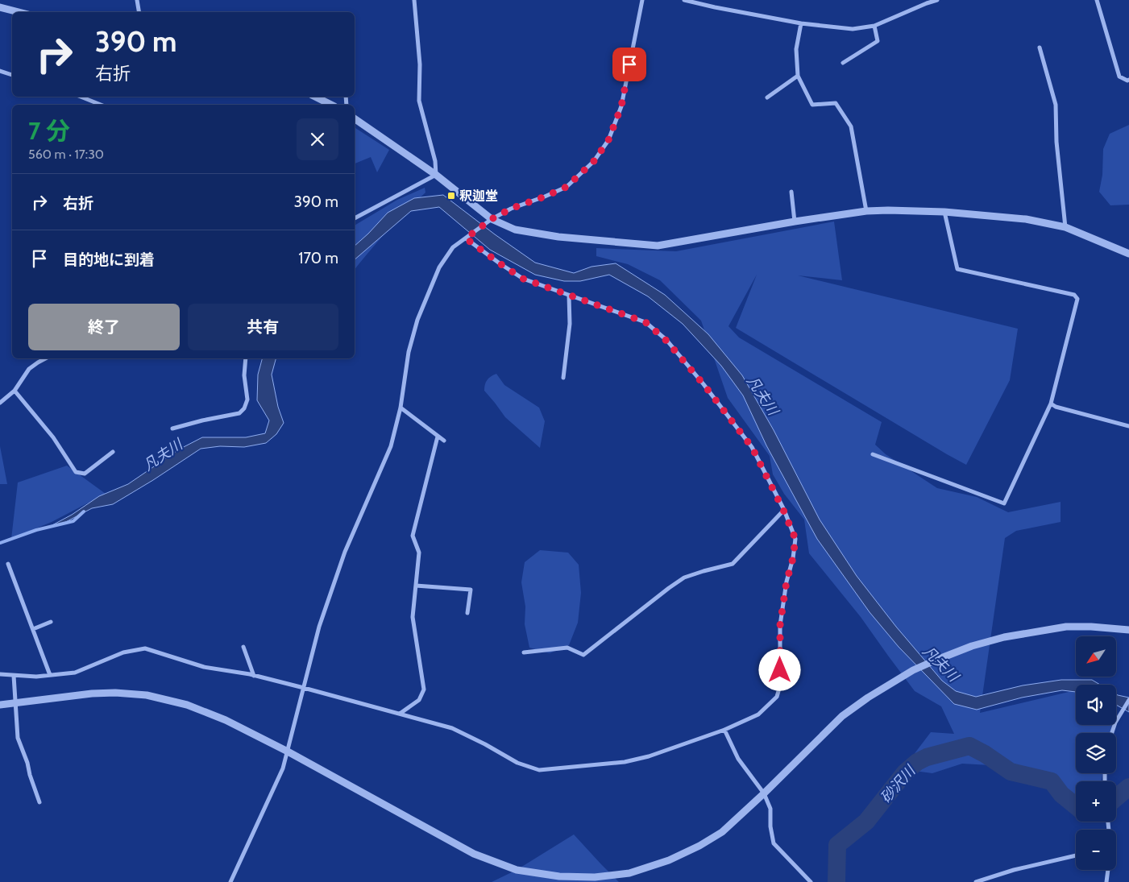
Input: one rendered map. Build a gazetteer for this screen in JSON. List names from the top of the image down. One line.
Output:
{"water":["凡夫川","砂沢川"],"places":{"transit":["釈迦堂"]},"north":"bottom left","page":{"turn":["390 m","右折"],"heading":["7 分","560 m · 17:30"],"list":[{"name":"右折","value":"390 m"},{"name":"目的地に到着","value":"170 m"}],"buttons":["終了","共有"],"map_buttons":["+","−"]}}
